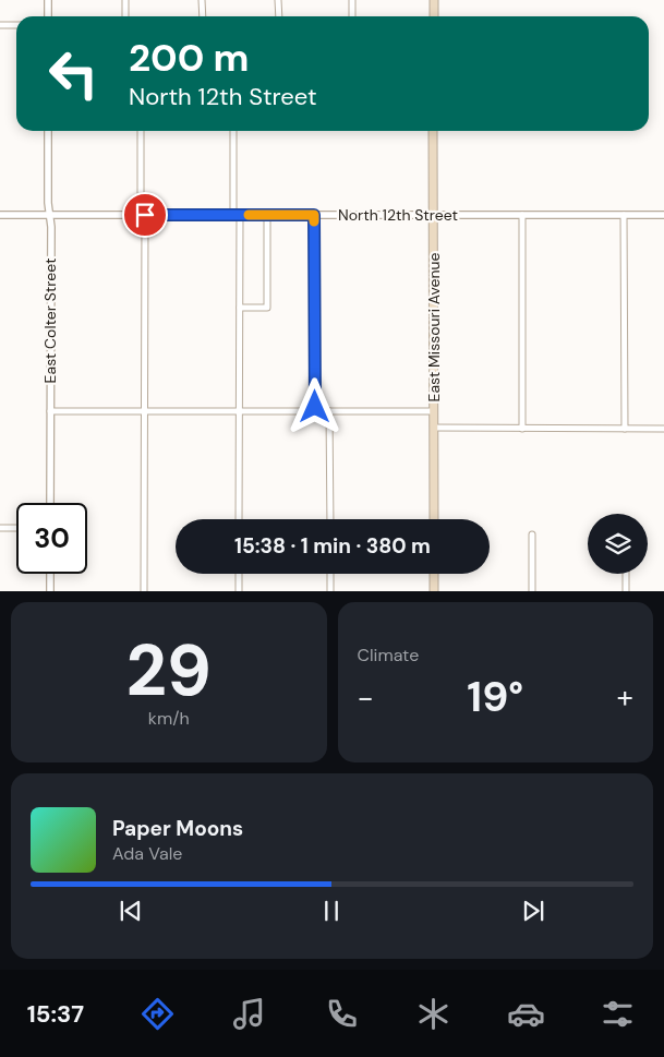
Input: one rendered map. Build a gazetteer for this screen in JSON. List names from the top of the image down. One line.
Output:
{"streets":{"main road":["East Missouri Avenue"],"street":["North 12th Street","East Colter Street"]},"crossings":[["North 12th Street","East Colter Street"],["North 12th Street","East Missouri Avenue"]],"page":{"turn":["200 m","North 12th Street"],"limit":"30","trip":"15:38 · 1 min · 380 m","tile":[["29","km/h"],"Climate"],"heat":["−","19°","+"],"song":["Paper Moons","Ada Vale"],"tabs":"15:37"}}
